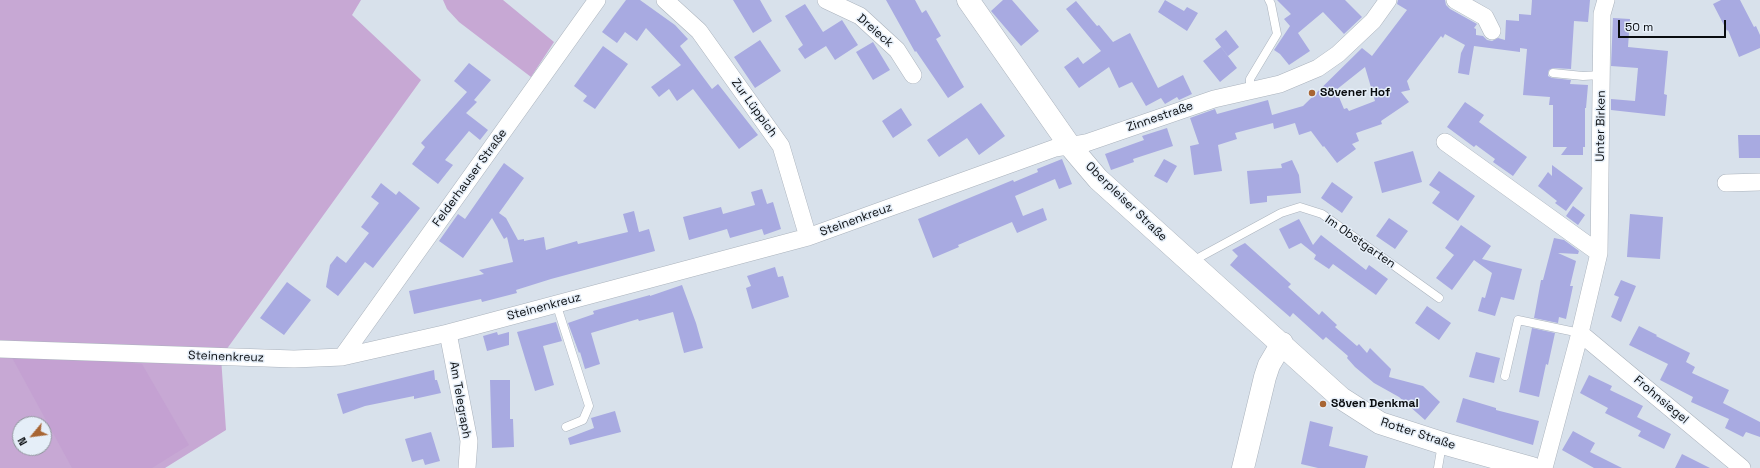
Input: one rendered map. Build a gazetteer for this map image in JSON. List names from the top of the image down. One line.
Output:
{"streets":{"main road":["Oberpleiser Straße","Rotter Straße"],"street":["Dreieck","Zur Lüppich","Zinnestraße","Unter Birken","Felderhauser Straße","Steinenkreuz","Am Telegraph","Frohnsiegel"],"lane":["Im Obstgarten"]},"crossings":[["Zur Lüppich","Steinenkreuz"],["Zinnestraße","Oberpleiser Straße"],["Zinnestraße","Steinenkreuz"],["Unter Birken","Frohnsiegel"],["Felderhauser Straße","Steinenkreuz"],["Oberpleiser Straße","Steinenkreuz"],["Oberpleiser Straße","Im Obstgarten"],["Oberpleiser Straße","Rotter Straße"],["Steinenkreuz","Am Telegraph"]],"places":["Sövener Hof","Söven Denkmal"],"scale_bar":"50 m","north":"bottom left"}
